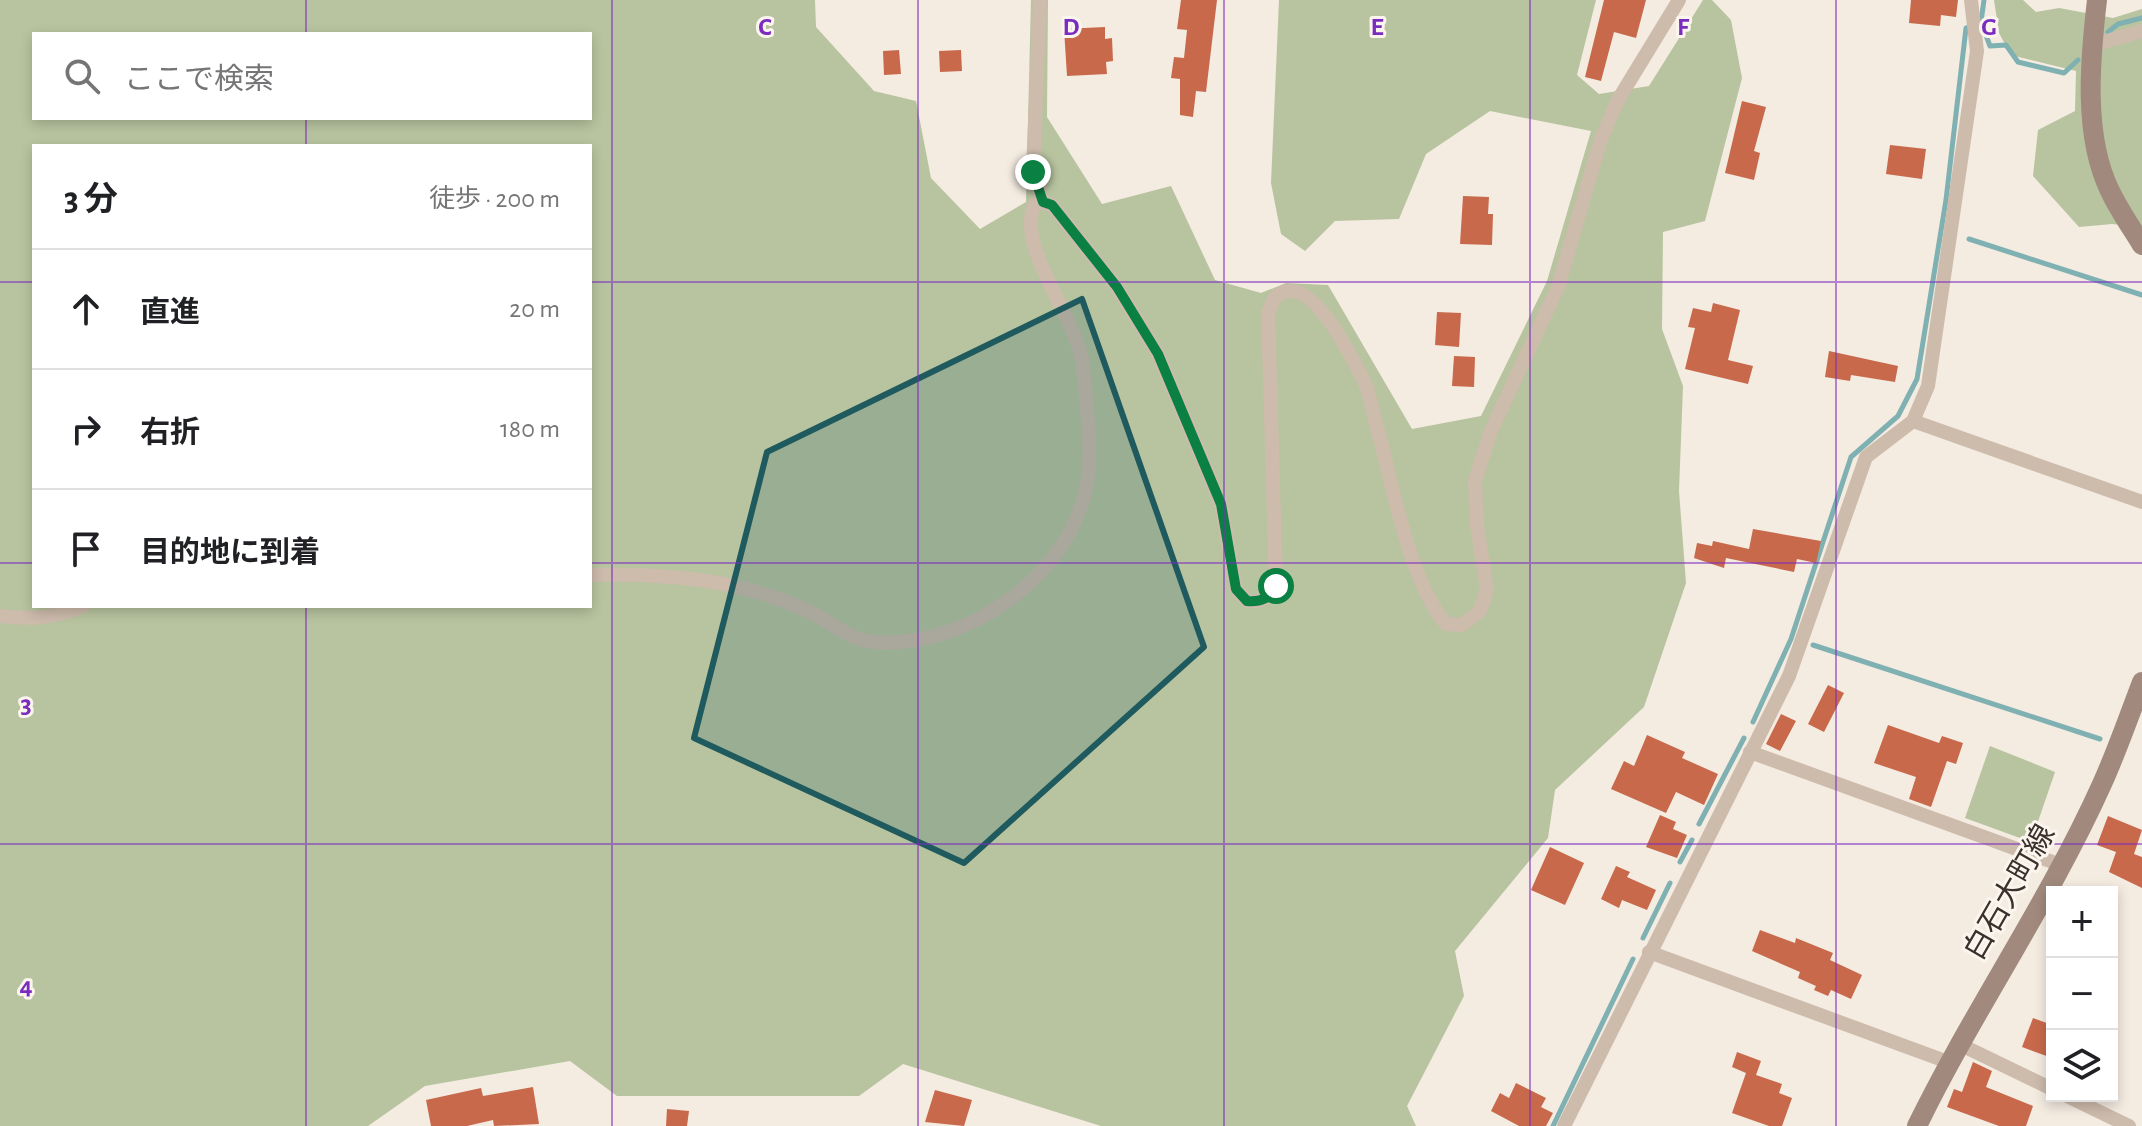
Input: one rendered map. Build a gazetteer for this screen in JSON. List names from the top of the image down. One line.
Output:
{"streets":{"main road":["白石大町線"]},"page":{"search":"ここで検索","heading":["3 分","徒歩 · 200 m"],"list":[["直進","20 m"],["右折","180 m"],"目的地に到着"],"map_buttons":["+","−"]},"grid":{"columns":["C","D","E","F","G"],"rows":["3","4"]}}
